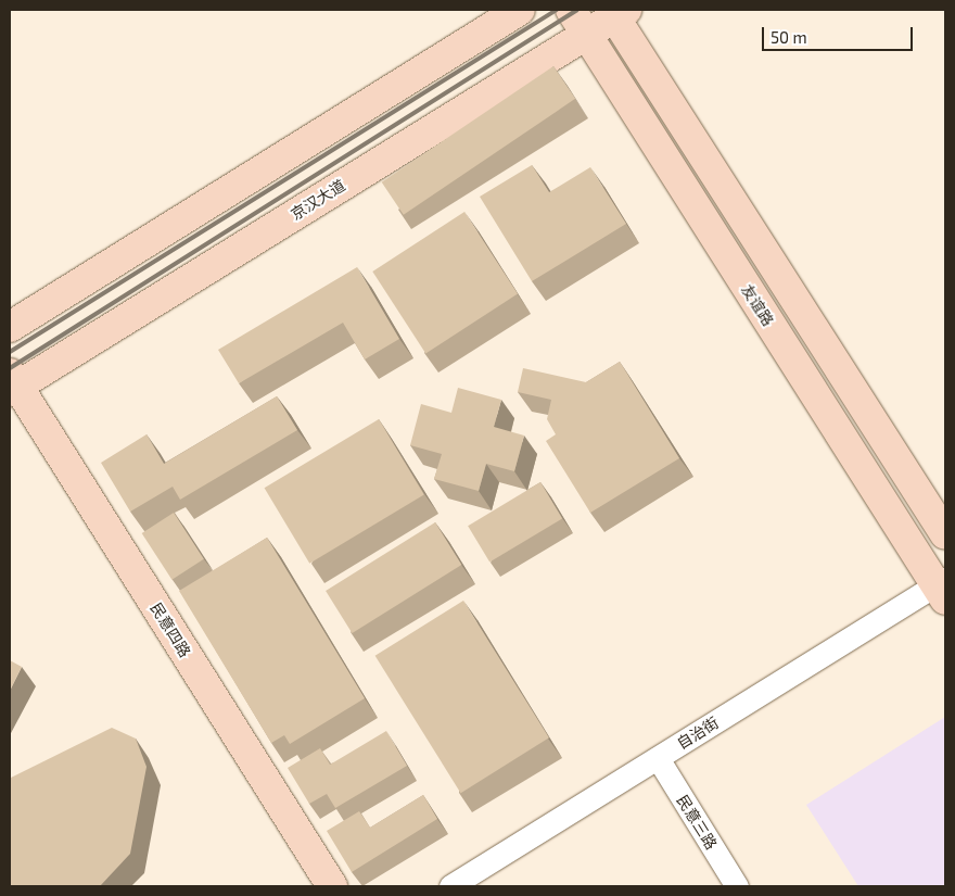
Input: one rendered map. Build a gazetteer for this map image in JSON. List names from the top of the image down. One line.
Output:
{"streets":{"main road":["京汉大道","友谊路","民意四路"],"street":["自治街","民意三路"]},"crossings":[["京汉大道","友谊路"],["京汉大道","民意四路"],["友谊路","自治街"],["自治街","民意三路"]],"scale_bar":"50 m"}
